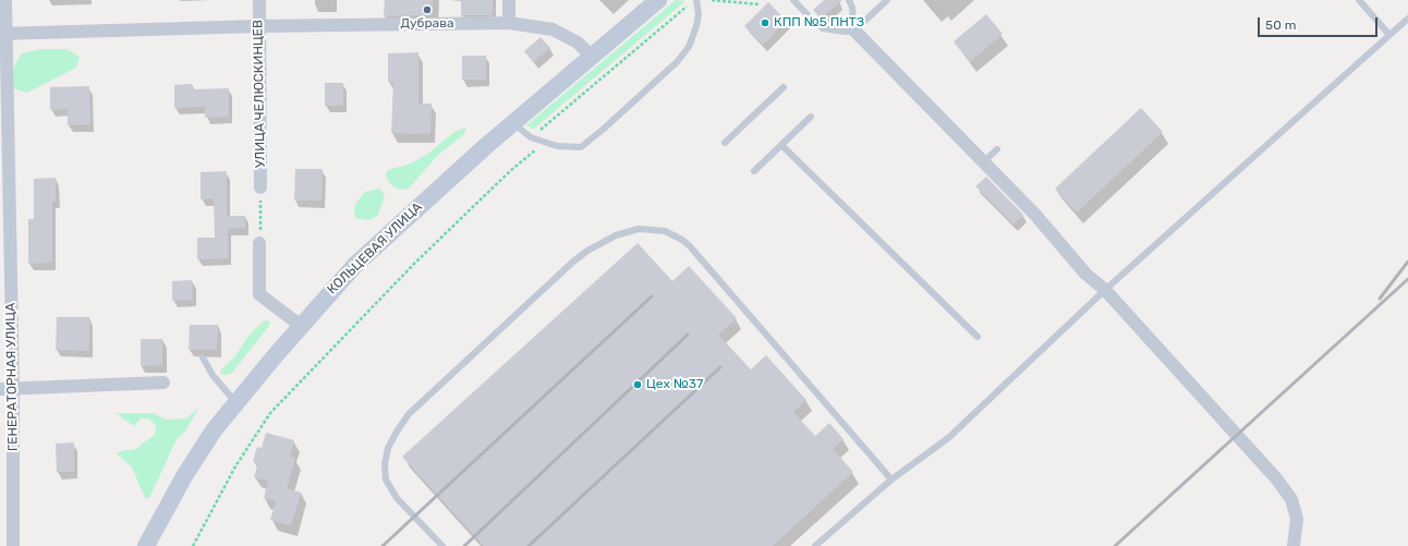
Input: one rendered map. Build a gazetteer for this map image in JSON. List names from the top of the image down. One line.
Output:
{"streets":{"street":["УЛИЦА ЧЕЛЮСКИНЦЕВ","КОЛЬЦЕВАЯ УЛИЦА","ГЕНЕРАТОРНАЯ УЛИЦА"]},"places":["Дубрава","КПП №5 ПНТЗ","Цех №37"],"scale_bar":"50 m"}
